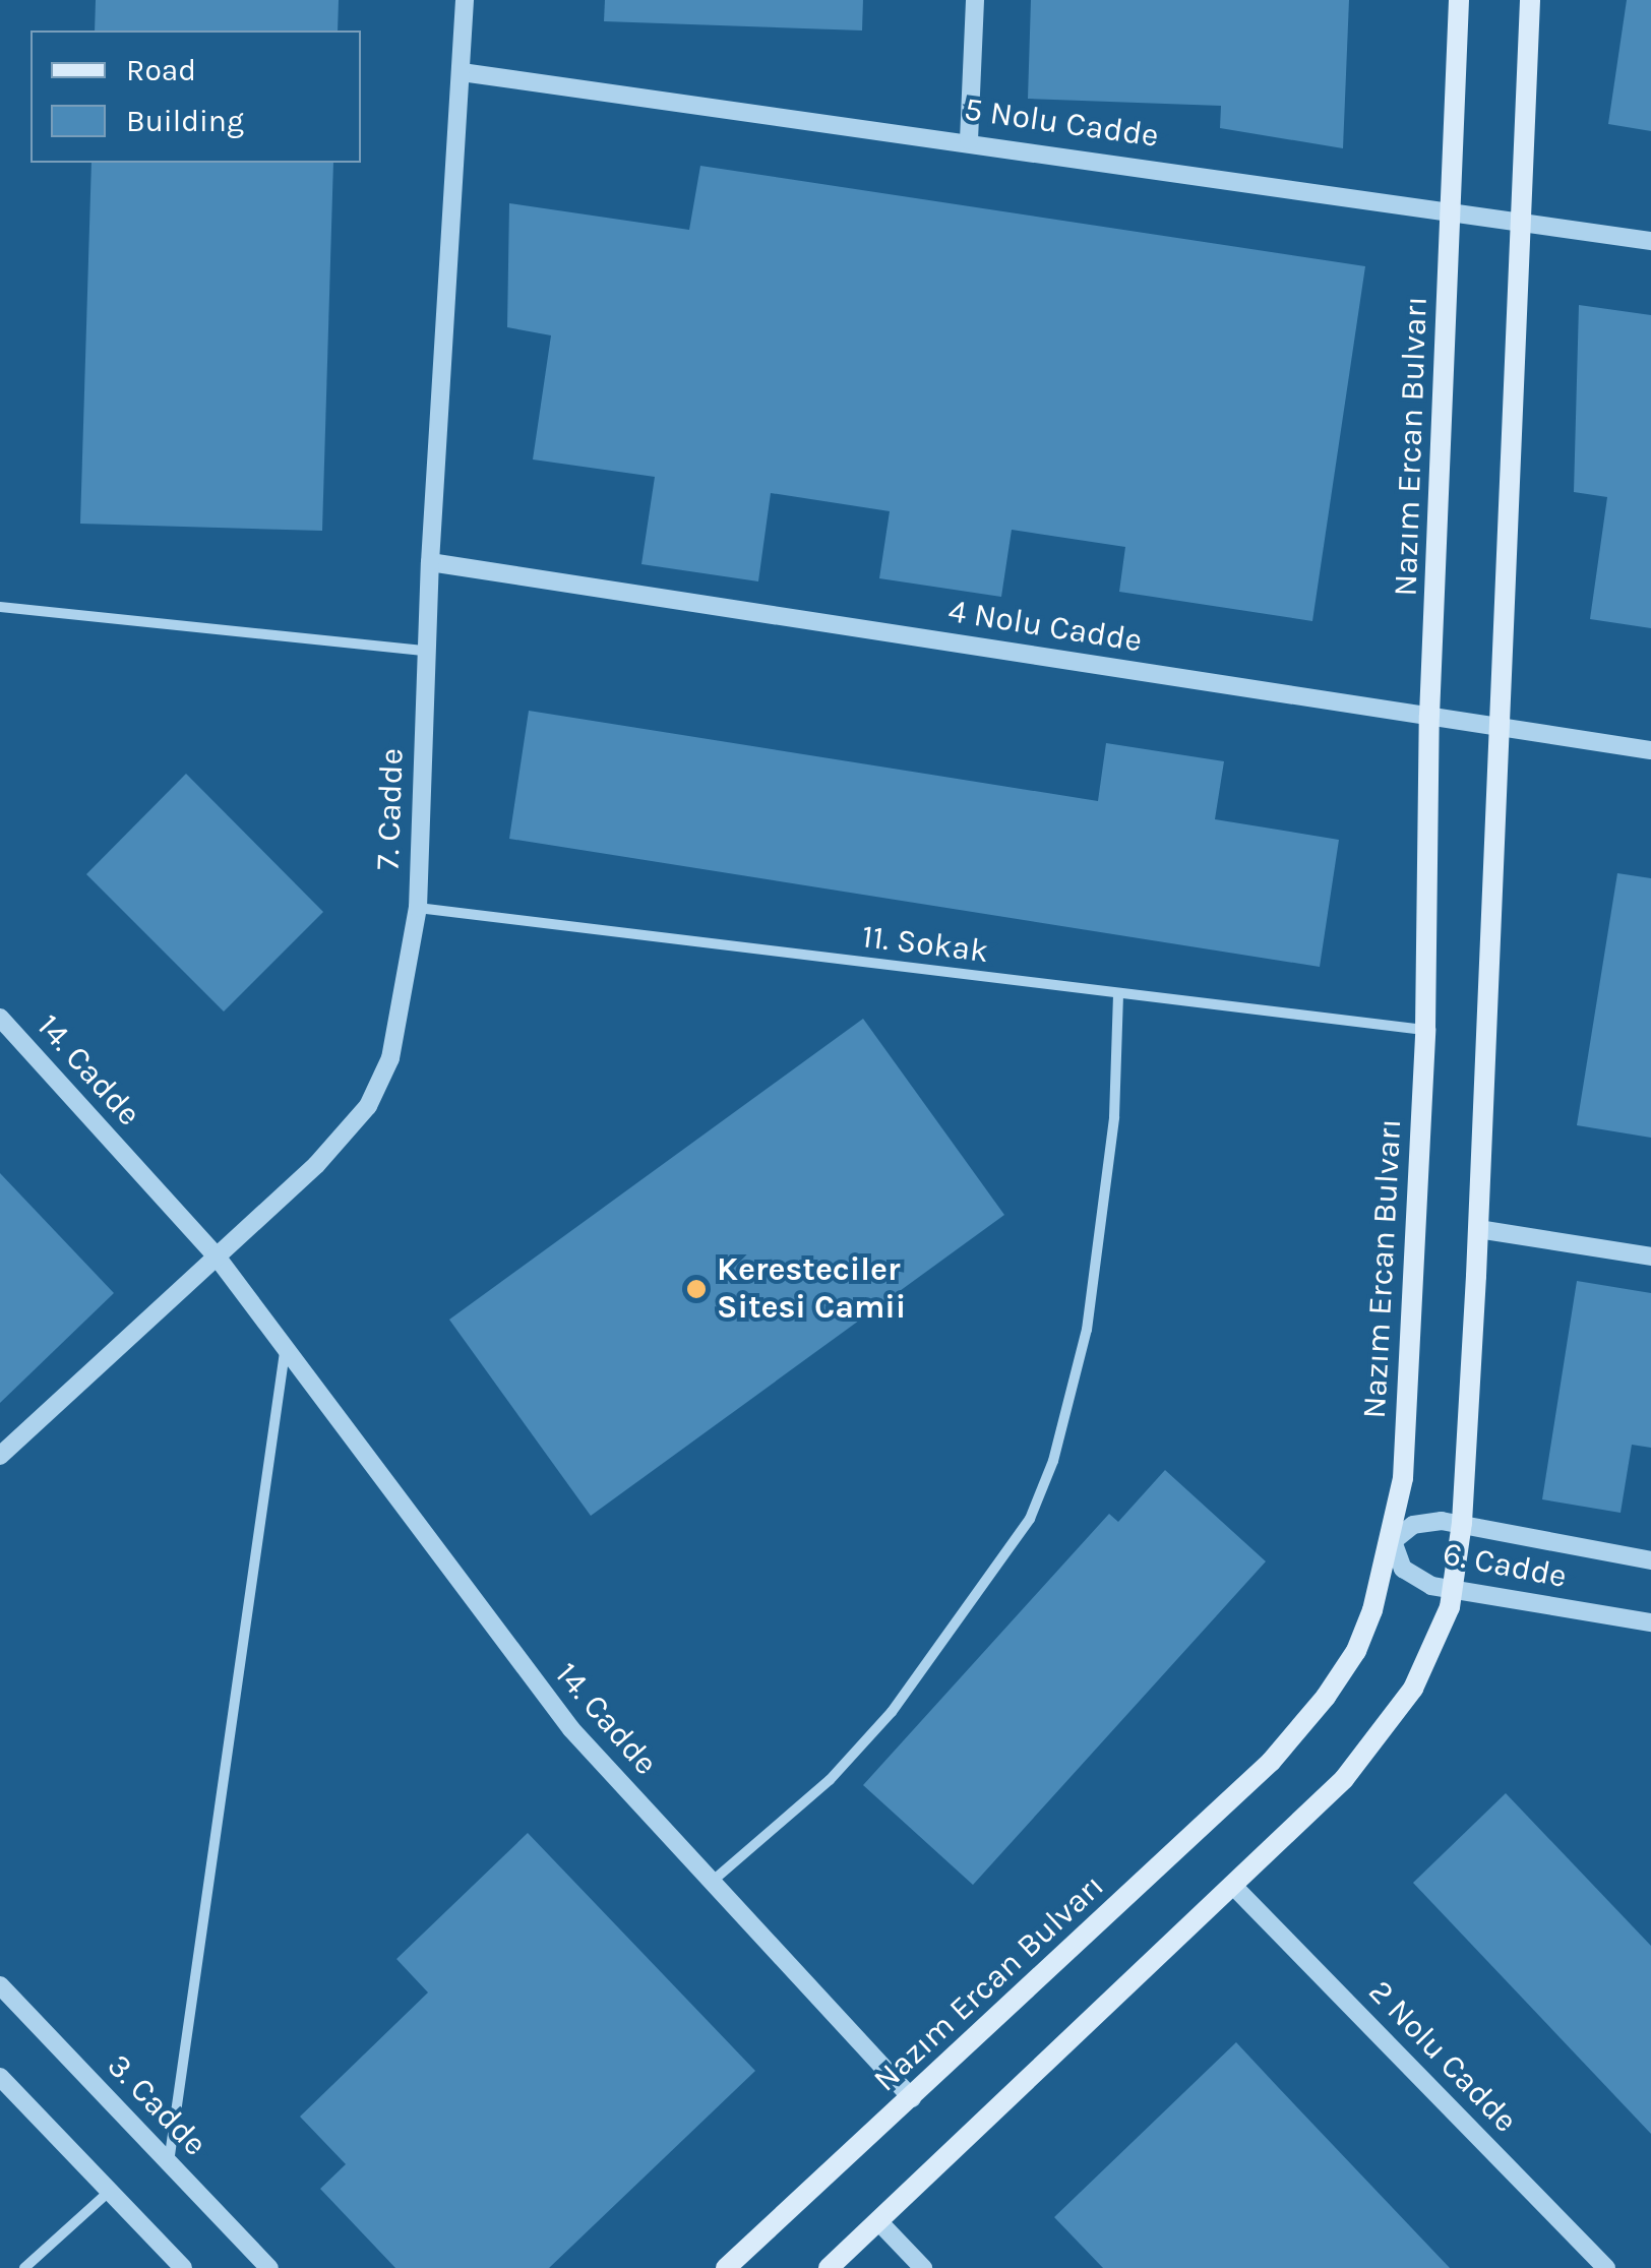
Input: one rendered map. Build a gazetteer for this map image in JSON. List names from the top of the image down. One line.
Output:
{"streets":{"main road":["Nazım Ercan Bulvarı"],"street":["5 Nolu Cadde","4 Nolu Cadde","7. Cadde","11. Sokak","14. Cadde","6. Cadde","2 Nolu Cadde","3. Cadde"]},"crossings":[["5 Nolu Cadde","Nazım Ercan Bulvarı"],["5 Nolu Cadde","7. Cadde"],["Nazım Ercan Bulvarı","4 Nolu Cadde"],["Nazım Ercan Bulvarı","11. Sokak"],["Nazım Ercan Bulvarı","14. Cadde"],["Nazım Ercan Bulvarı","6. Cadde"],["4 Nolu Cadde","7. Cadde"],["7. Cadde","11. Sokak"],["7. Cadde","14. Cadde"]],"places":["Keresteciler Sitesi Camii"],"legend":["Road","Building"]}
